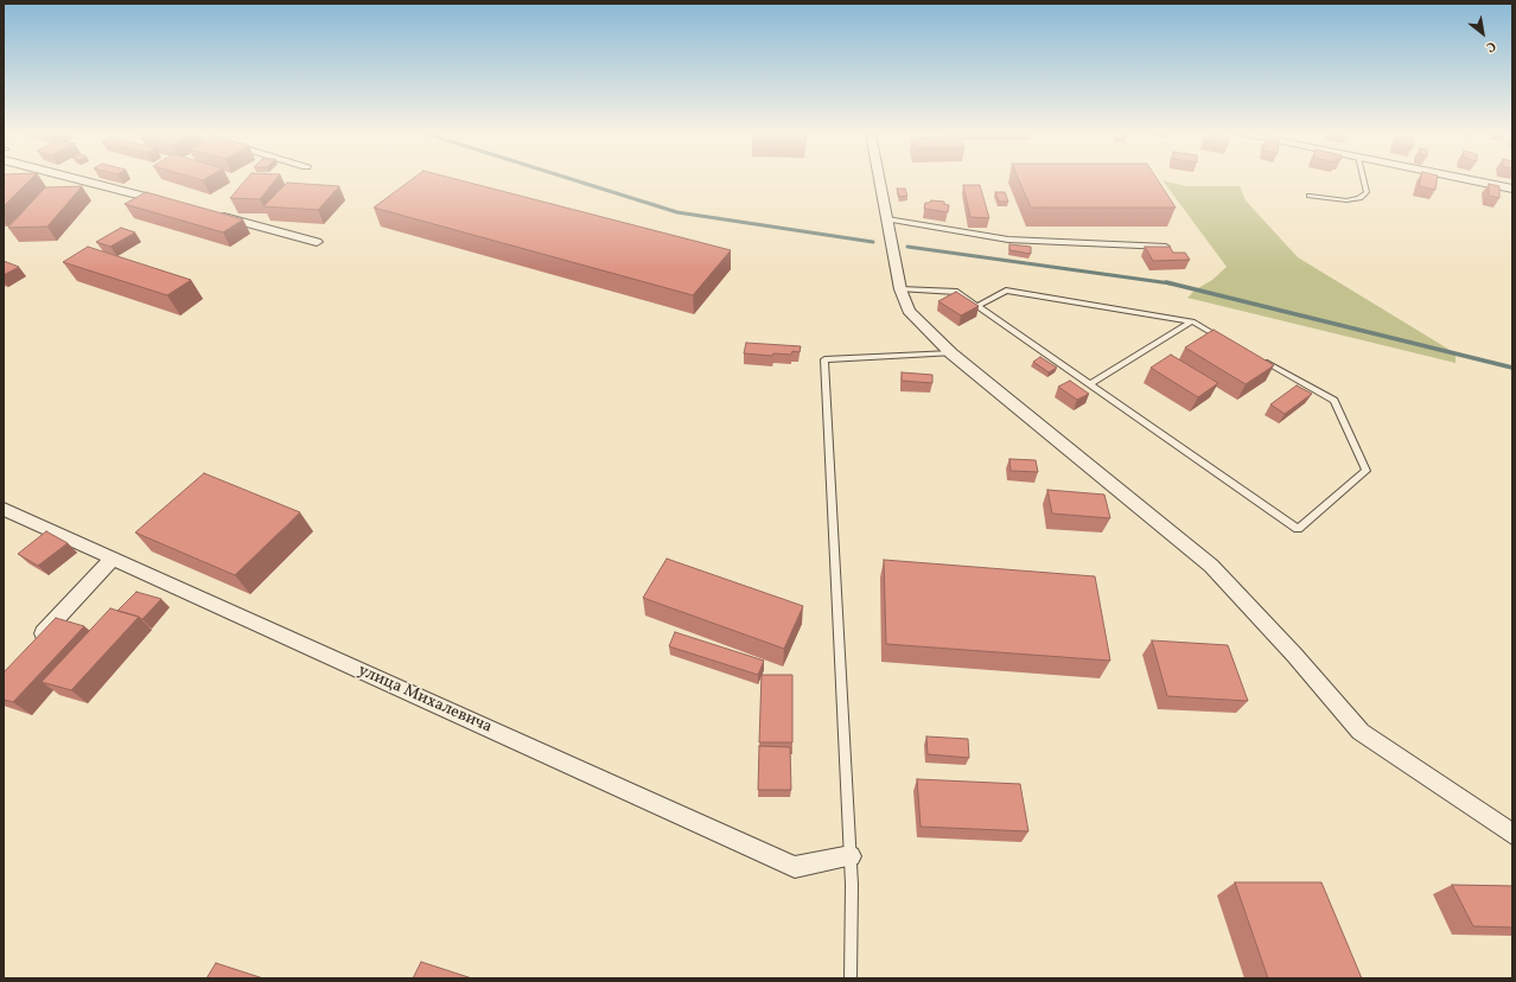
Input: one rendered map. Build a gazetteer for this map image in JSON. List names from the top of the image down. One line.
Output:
{"streets":{"street":["улица Михалевича"]},"north":"bottom right"}
